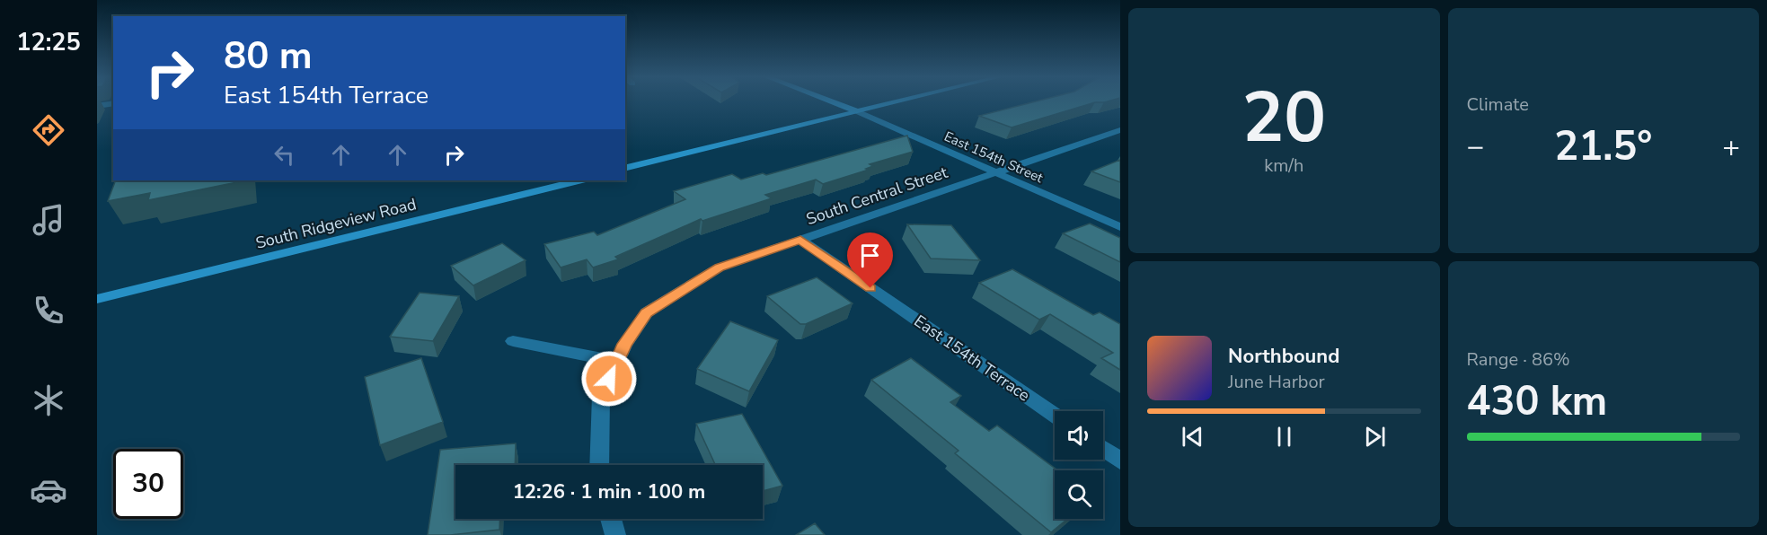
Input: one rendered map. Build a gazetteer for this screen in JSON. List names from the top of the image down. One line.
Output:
{"streets":{"main road":["South Ridgeview Road"],"street":["East 154th Street","South Central Street","East 154th Terrace"]},"crossings":[["East 154th Street","South Central Street"],["South Central Street","East 154th Terrace"]],"page":{"tabs":"12:25","tile":[["20","km/h"],"Climate",["Range · 86%","430 km"]],"turn":["80 m","East 154th Terrace"],"heat":["−","21.5°","+"],"song":["Northbound","June Harbor"],"limit":"30","trip":"12:26 · 1 min · 100 m"}}
